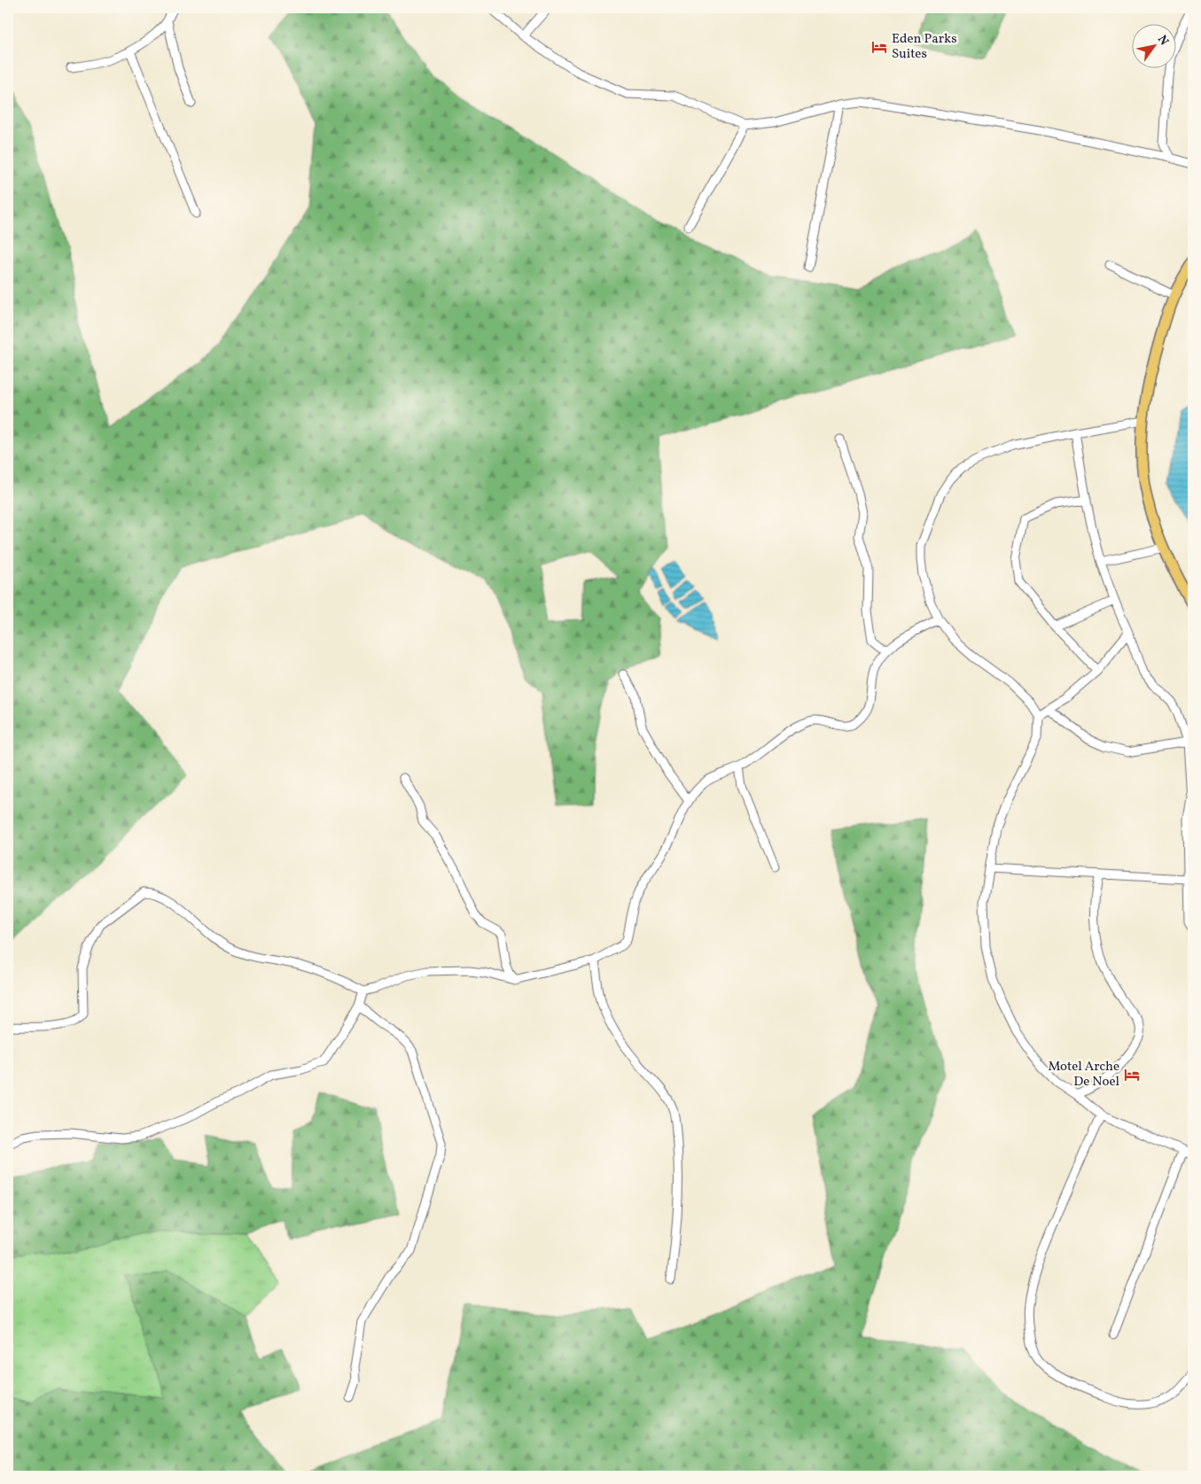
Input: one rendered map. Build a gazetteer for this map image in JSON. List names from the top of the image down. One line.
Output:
{"places":{"hotel":["Eden Parks Suites","Motel Arche De Noel"]},"north":"top right"}
